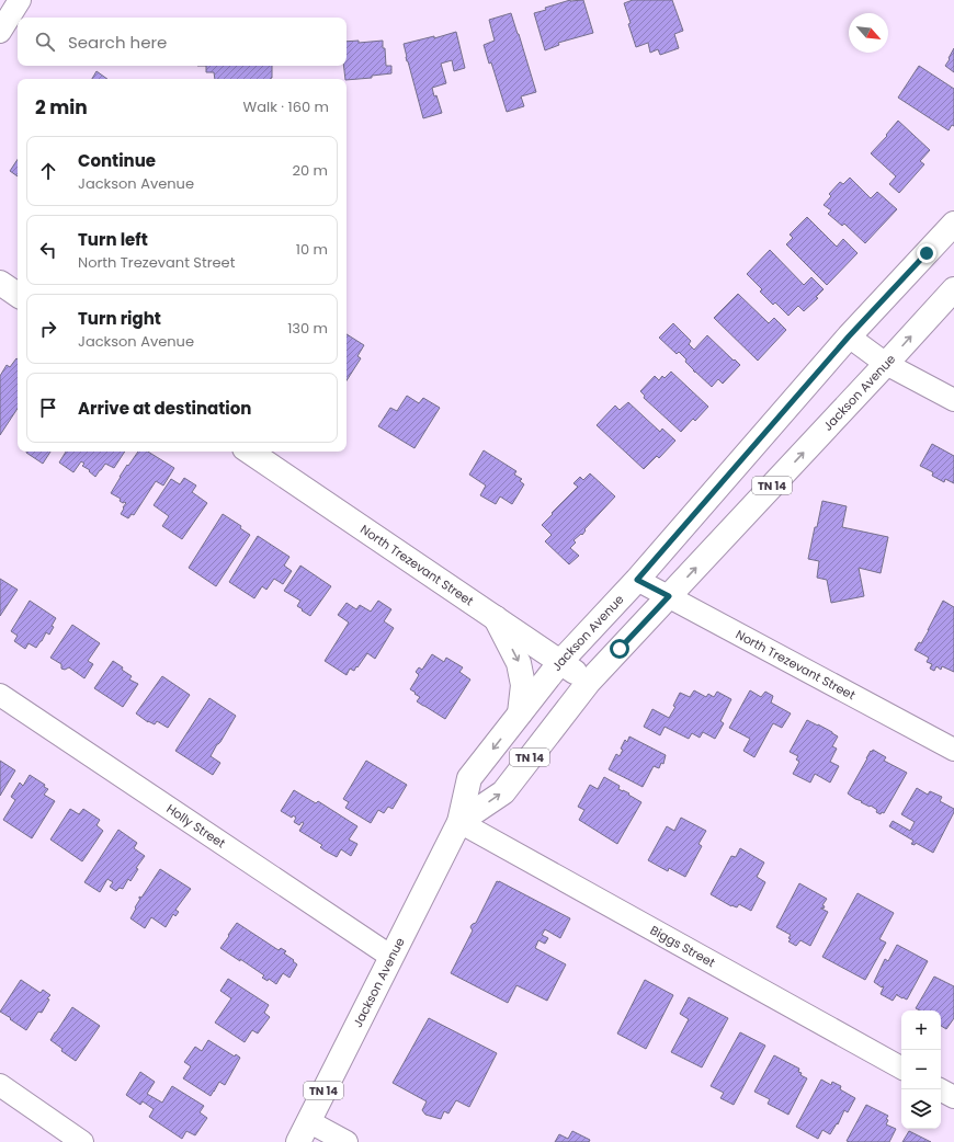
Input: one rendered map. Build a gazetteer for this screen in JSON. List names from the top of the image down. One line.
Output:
{"streets":{"main road":["Jackson Avenue","TN 14","North Trezevant Street"],"street":["Holly Street","Biggs Street"]},"crossings":[["Jackson Avenue","North Trezevant Street"],["Jackson Avenue","Holly Street"],["Jackson Avenue","Biggs Street"]],"north":"bottom right","page":{"search":"Search here","heading":["2 min","Walk · 160 m"],"list":[["Continue","Jackson Avenue","20 m"],["Turn left","North Trezevant Street","10 m"],["Turn right","Jackson Avenue","130 m"],"Arrive at destination"],"map_buttons":["+","−"]}}
